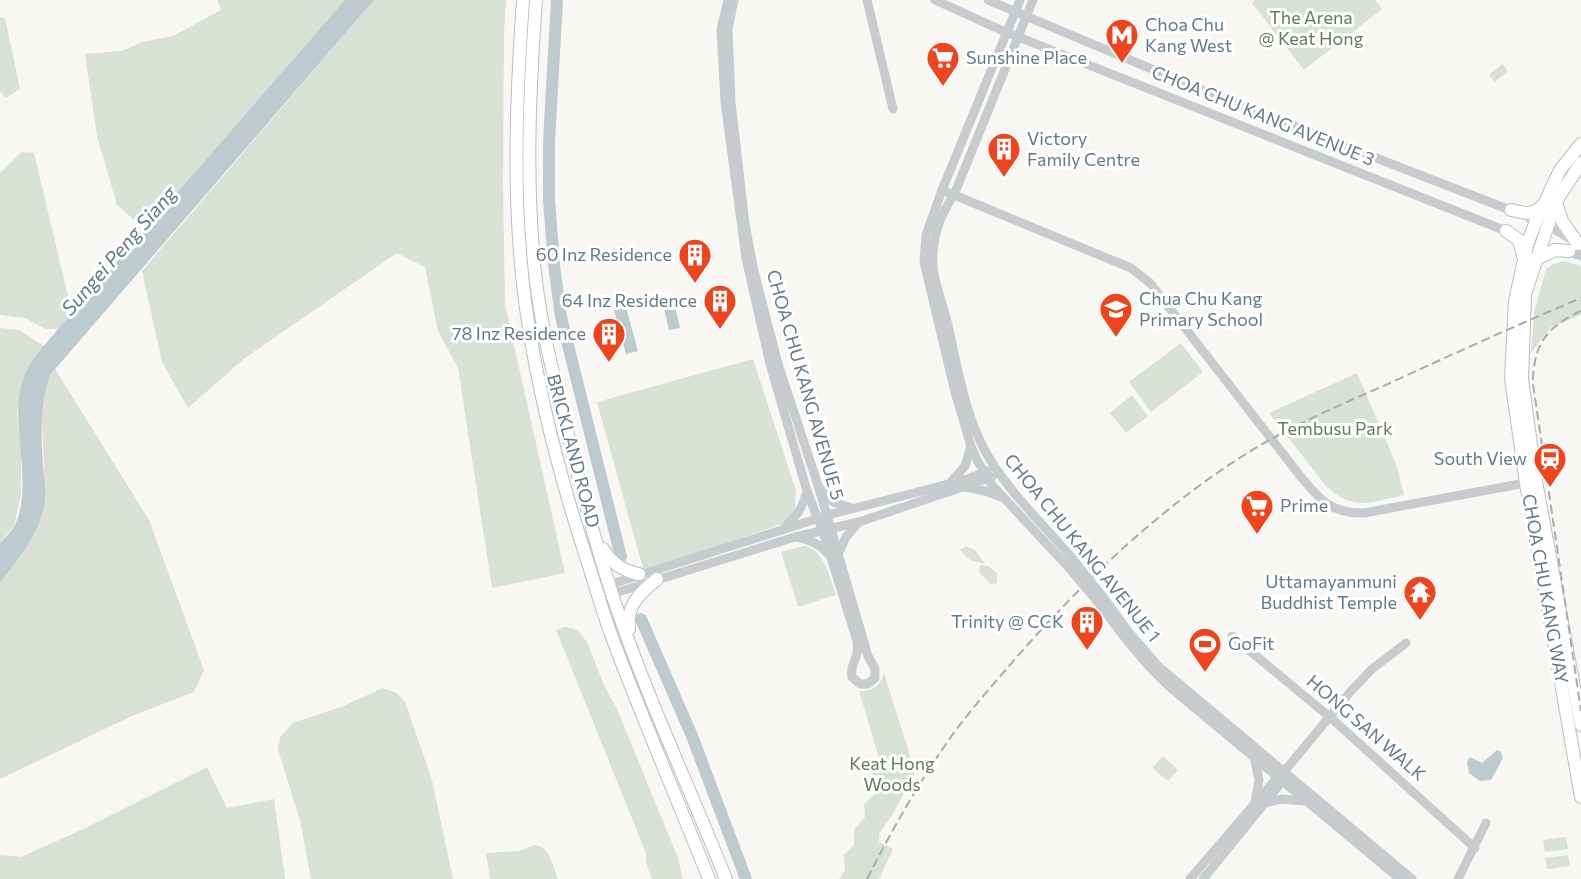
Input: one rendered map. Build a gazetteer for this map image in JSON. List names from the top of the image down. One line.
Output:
{"streets":{"main road":["BRICKLAND ROAD","CHOA CHU KANG WAY"],"street":["CHOA CHU KANG AVENUE 3","CHOA CHU KANG AVENUE 5","CHOA CHU KANG AVENUE 1","HONG SAN WALK"]},"crossings":[["CHOA CHU KANG AVENUE 3","CHOA CHU KANG AVENUE 1"],["CHOA CHU KANG AVENUE 3","CHOA CHU KANG WAY"]],"water":["Sungei Peng Siang"],"parks":["The Arena @ Keat Hong","Tembusu Park","Keat Hong Woods"],"places":{"metro station":["Choa Chu Kang West"],"supermarket":["Sunshine Place","Prime"],"building":["Victory Family Centre","60 Inz Residence","64 Inz Residence","78 Inz Residence","Trinity @ CCK"],"school or university":["Chua Chu Kang Primary School"],"station":["South View"],"temple":["Uttamayanmuni Buddhist Temple"],"sports":["GoFit"]}}
